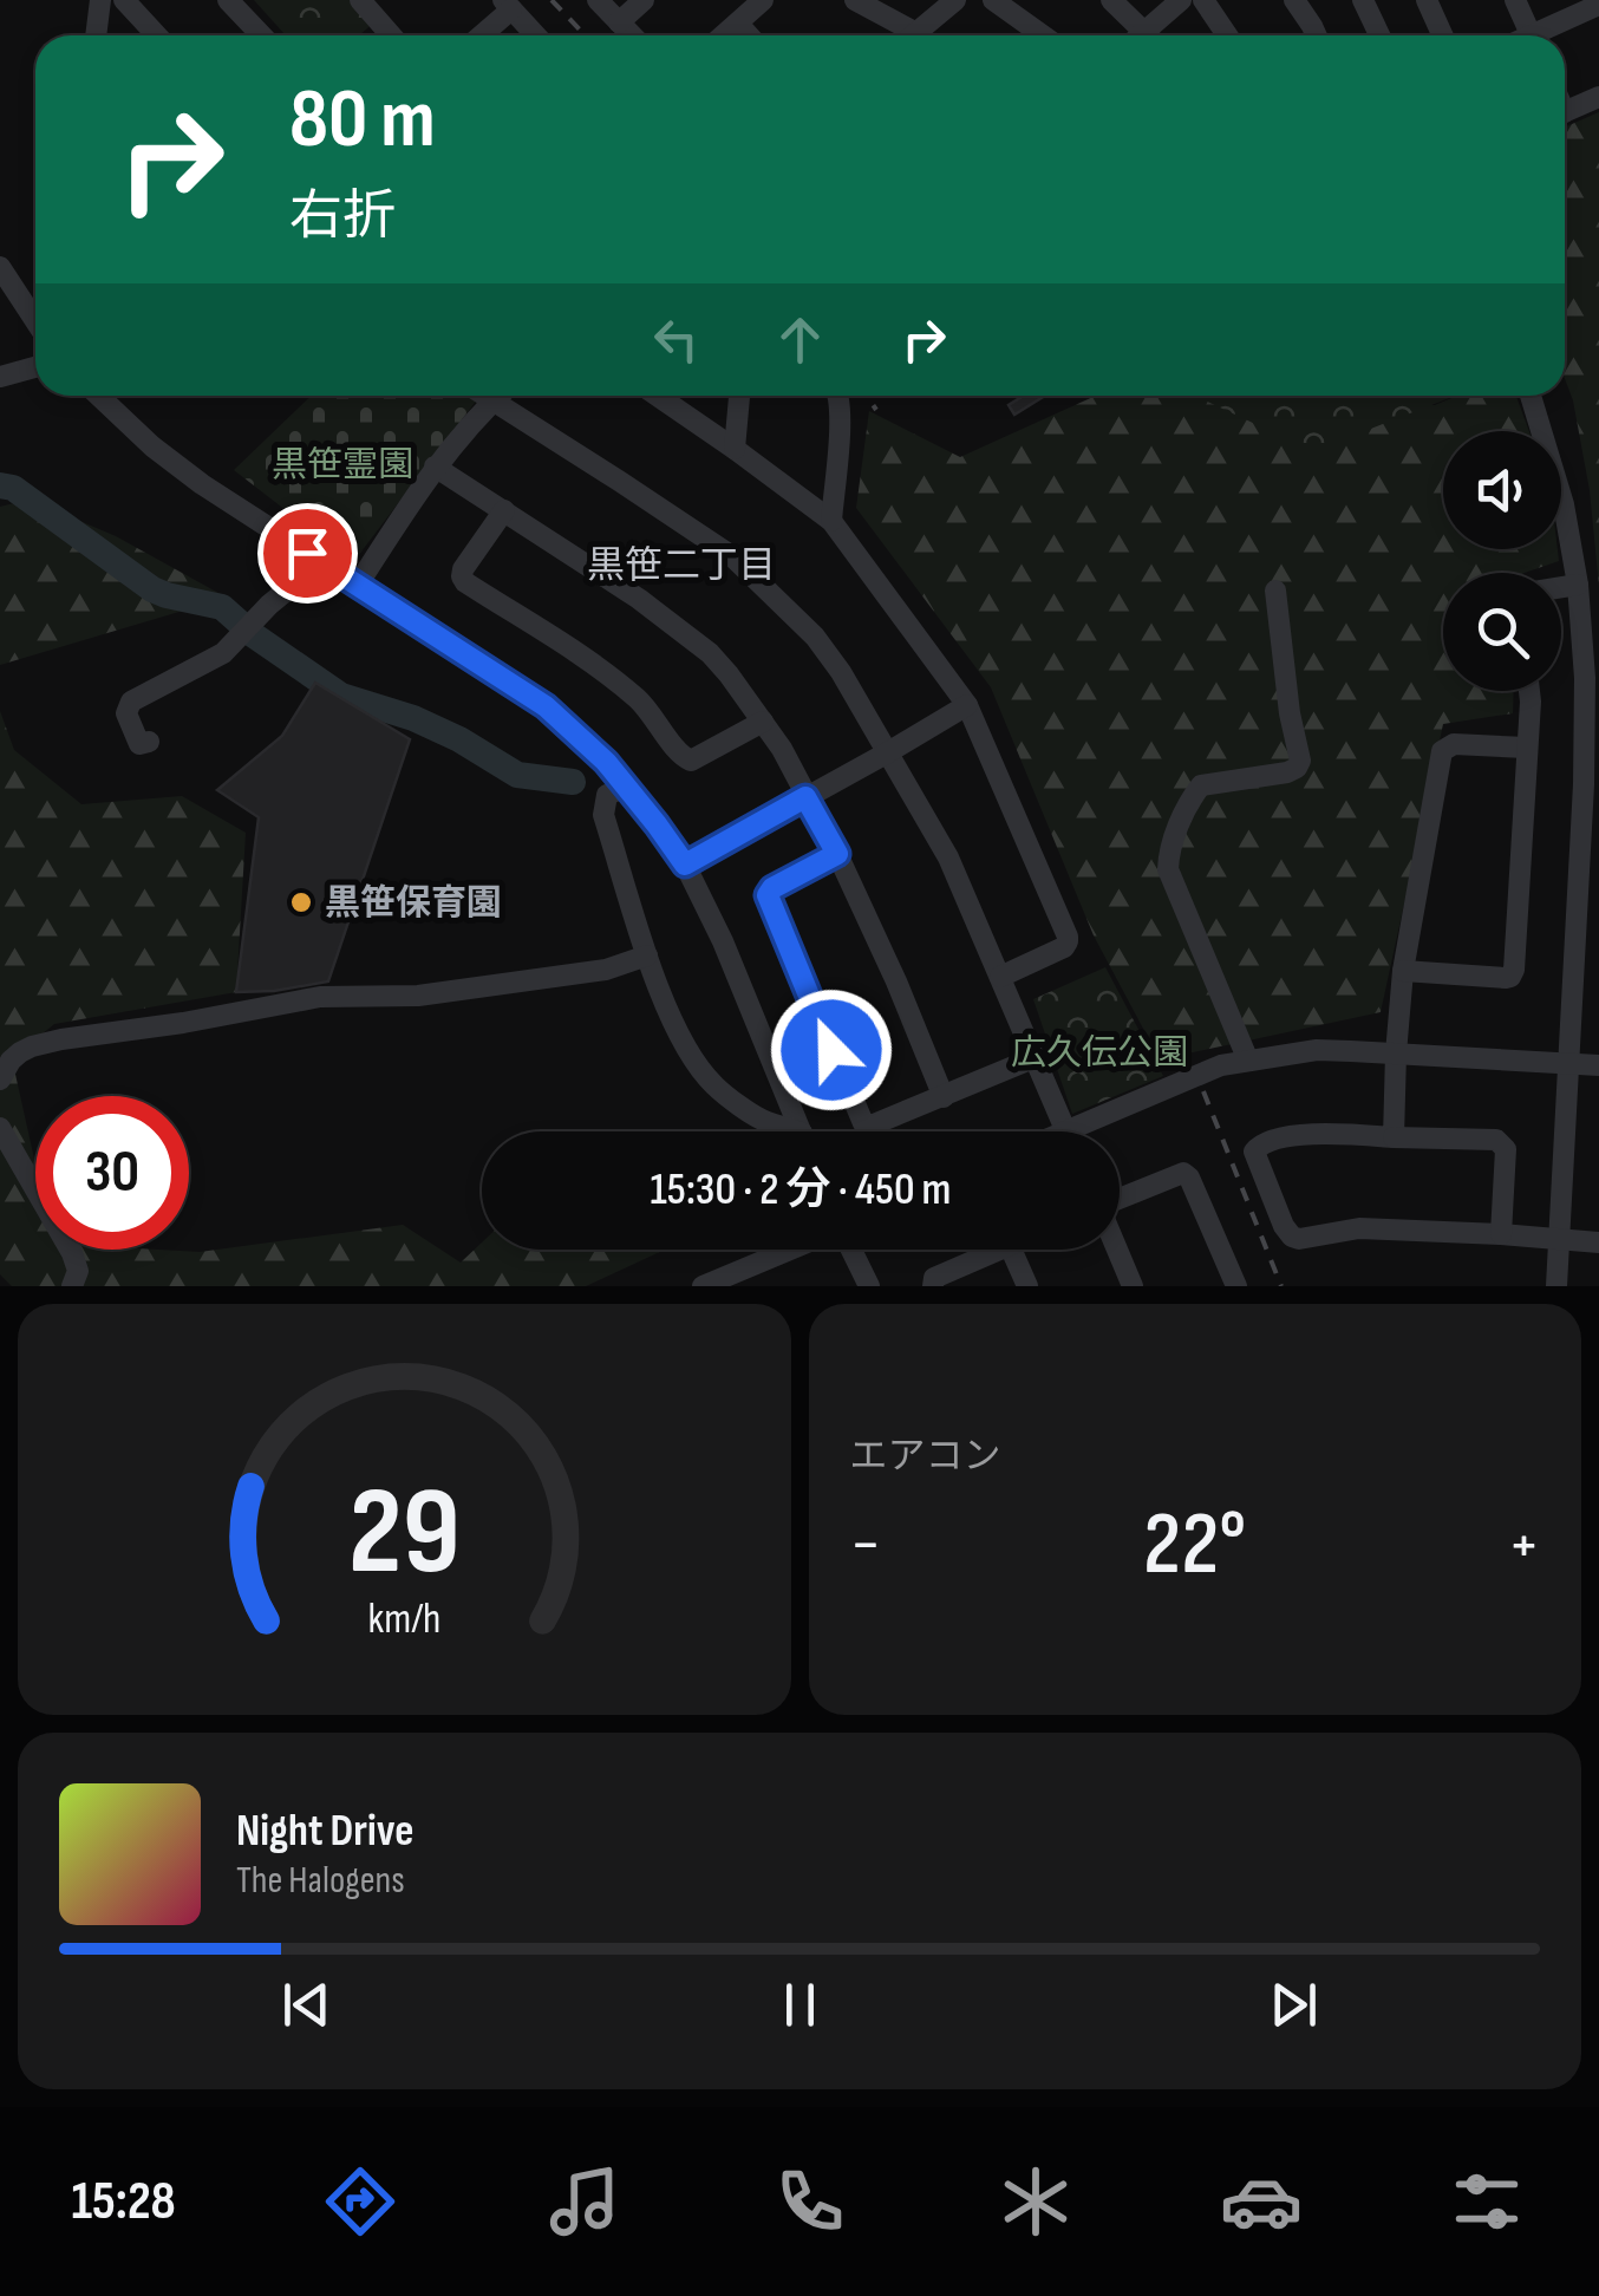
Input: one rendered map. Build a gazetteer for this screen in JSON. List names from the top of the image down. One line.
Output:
{"districts":["黒笹二丁目"],"parks":["黒笹霊園","広久伝公園"],"places":["黒笹保育園"],"page":{"turn":["80 m","右折"],"limit":"30","trip":"15:30 · 2 分 · 450 m","tile":"エアコン","heat":["−","22°","+"],"song":["Night Drive","The Halogens"],"tabs":"15:28","gauge":["29","km/h"]}}
